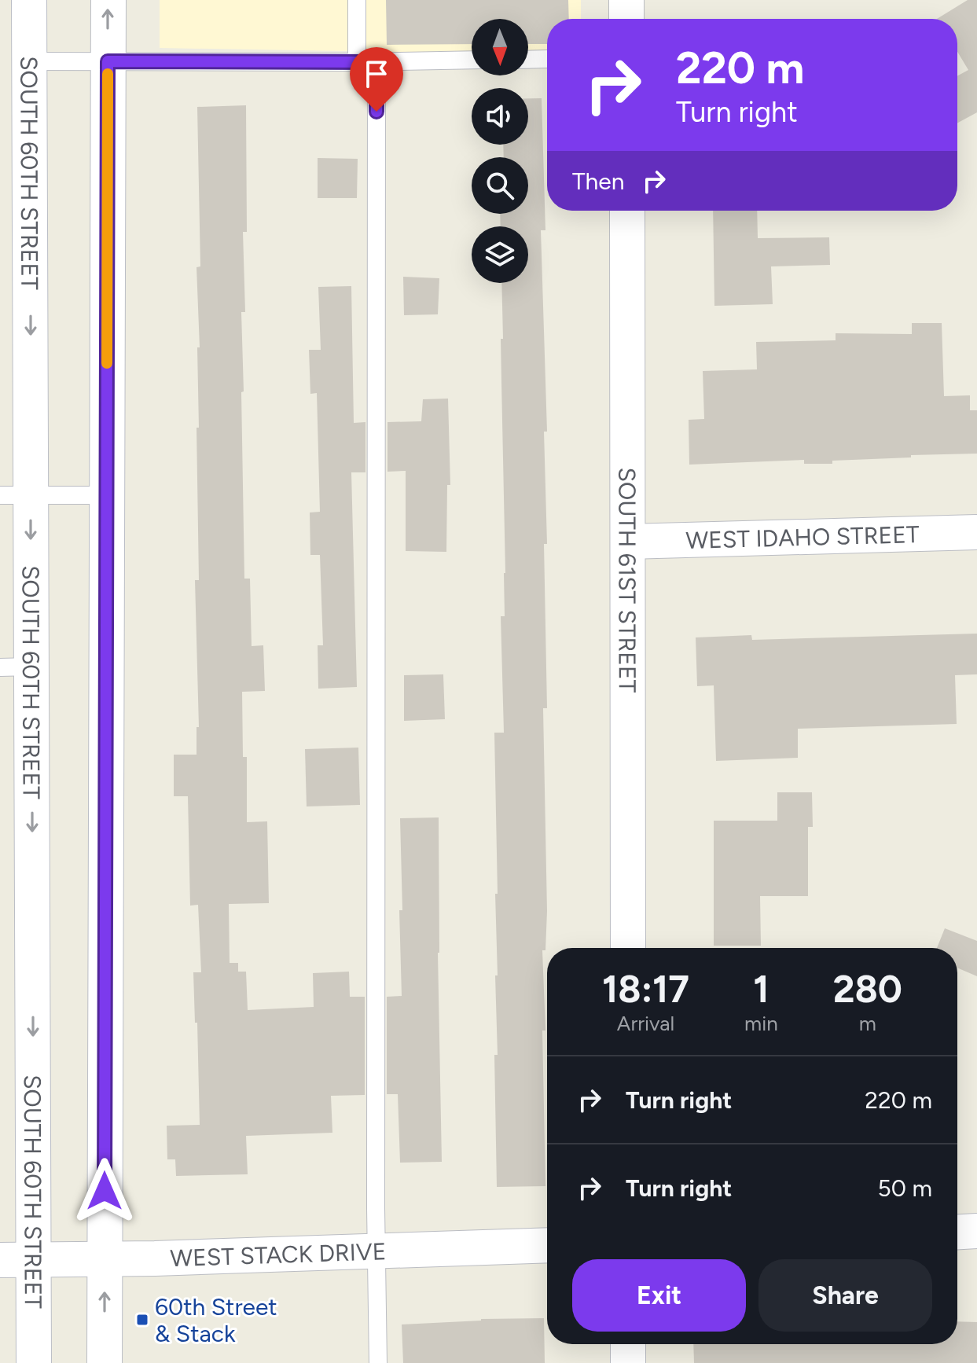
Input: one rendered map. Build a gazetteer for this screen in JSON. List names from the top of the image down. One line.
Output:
{"streets":{"main road":["SOUTH 60TH STREET","WEST IDAHO STREET","SOUTH 61ST STREET","WEST STACK DRIVE"]},"crossings":[["SOUTH 60TH STREET","WEST STACK DRIVE"],["WEST IDAHO STREET","SOUTH 61ST STREET"]],"places":{"transit":["60th Street & Stack"]},"north":"bottom","page":{"turn":["220 m","Turn right"],"then":"Then","eta":["18:17","Arrival","1","min","280","m"],"list":[{"name":"Turn right","value":"220 m"},{"name":"Turn right","value":"50 m"}],"buttons":["Exit","Share"]}}
